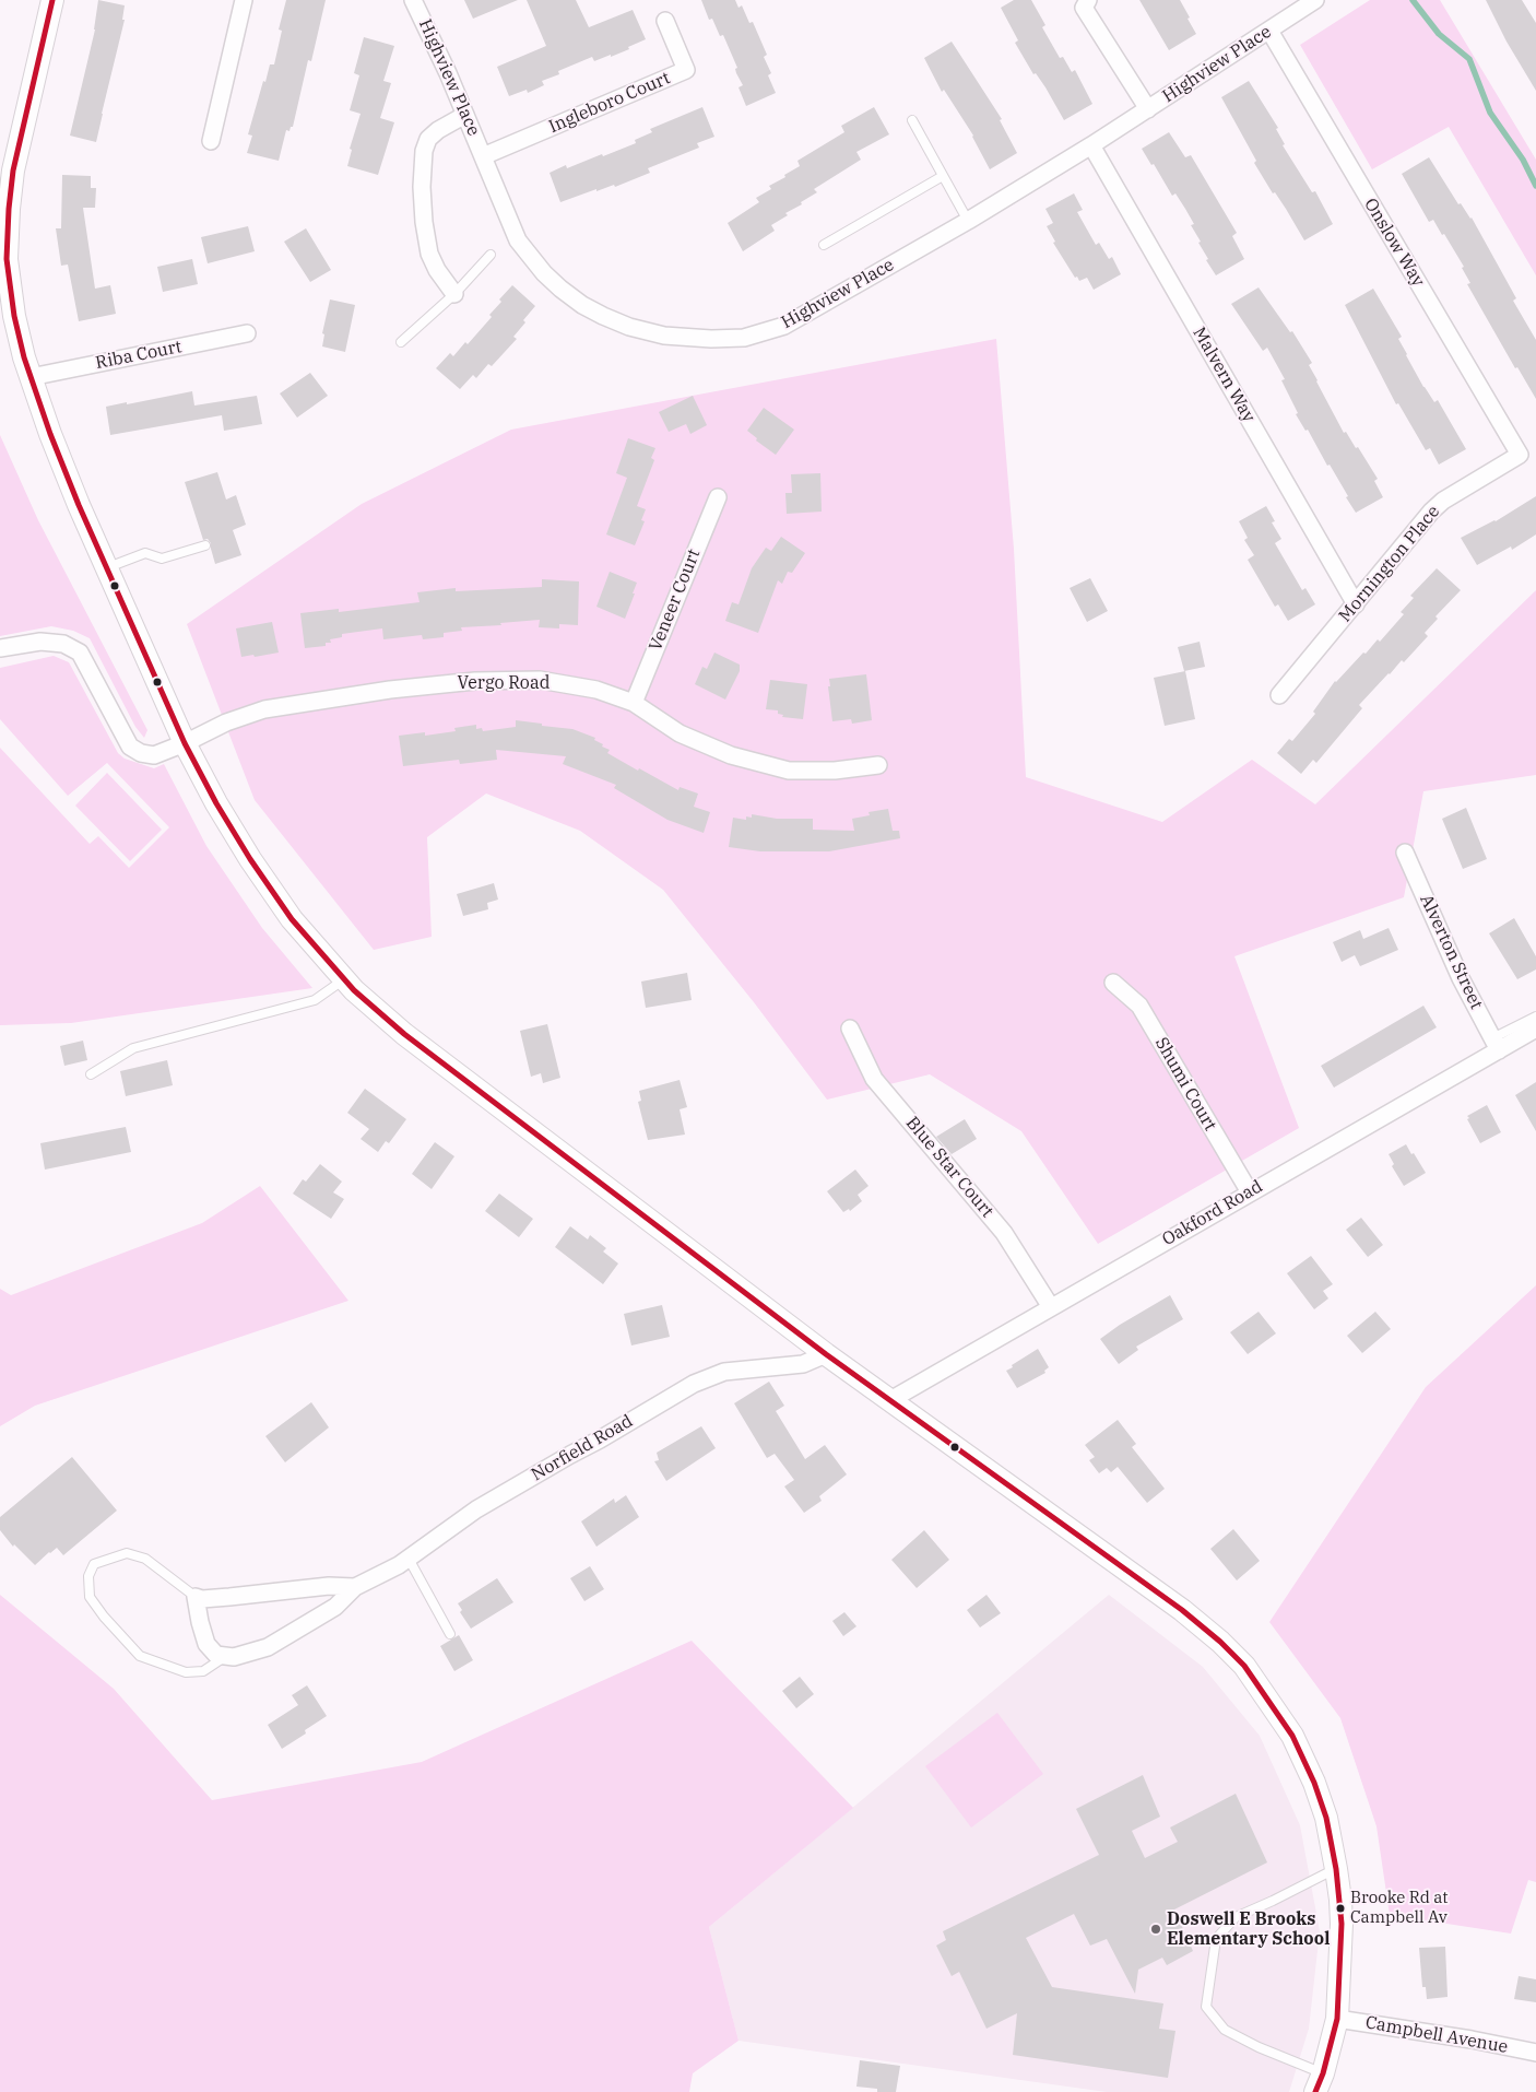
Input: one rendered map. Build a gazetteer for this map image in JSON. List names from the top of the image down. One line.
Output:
{"streets":{"street":["Highview Place","Ingleboro Court","Onslow Way","Riba Court","Malvern Way","Mornington Place","Veneer Court","Vergo Road","Alverton Street","Shumi Court","Blue Star Court","Oakford Road","Norfield Road","Campbell Avenue"]},"crossings":[["Highview Place","Ingleboro Court"],["Highview Place","Onslow Way"],["Highview Place","Malvern Way"],["Onslow Way","Mornington Place"],["Malvern Way","Mornington Place"],["Veneer Court","Vergo Road"],["Alverton Street","Oakford Road"],["Shumi Court","Oakford Road"],["Blue Star Court","Oakford Road"]],"places":["Brooke Rd at Campbell Av","Doswell E Brooks Elementary School"]}
